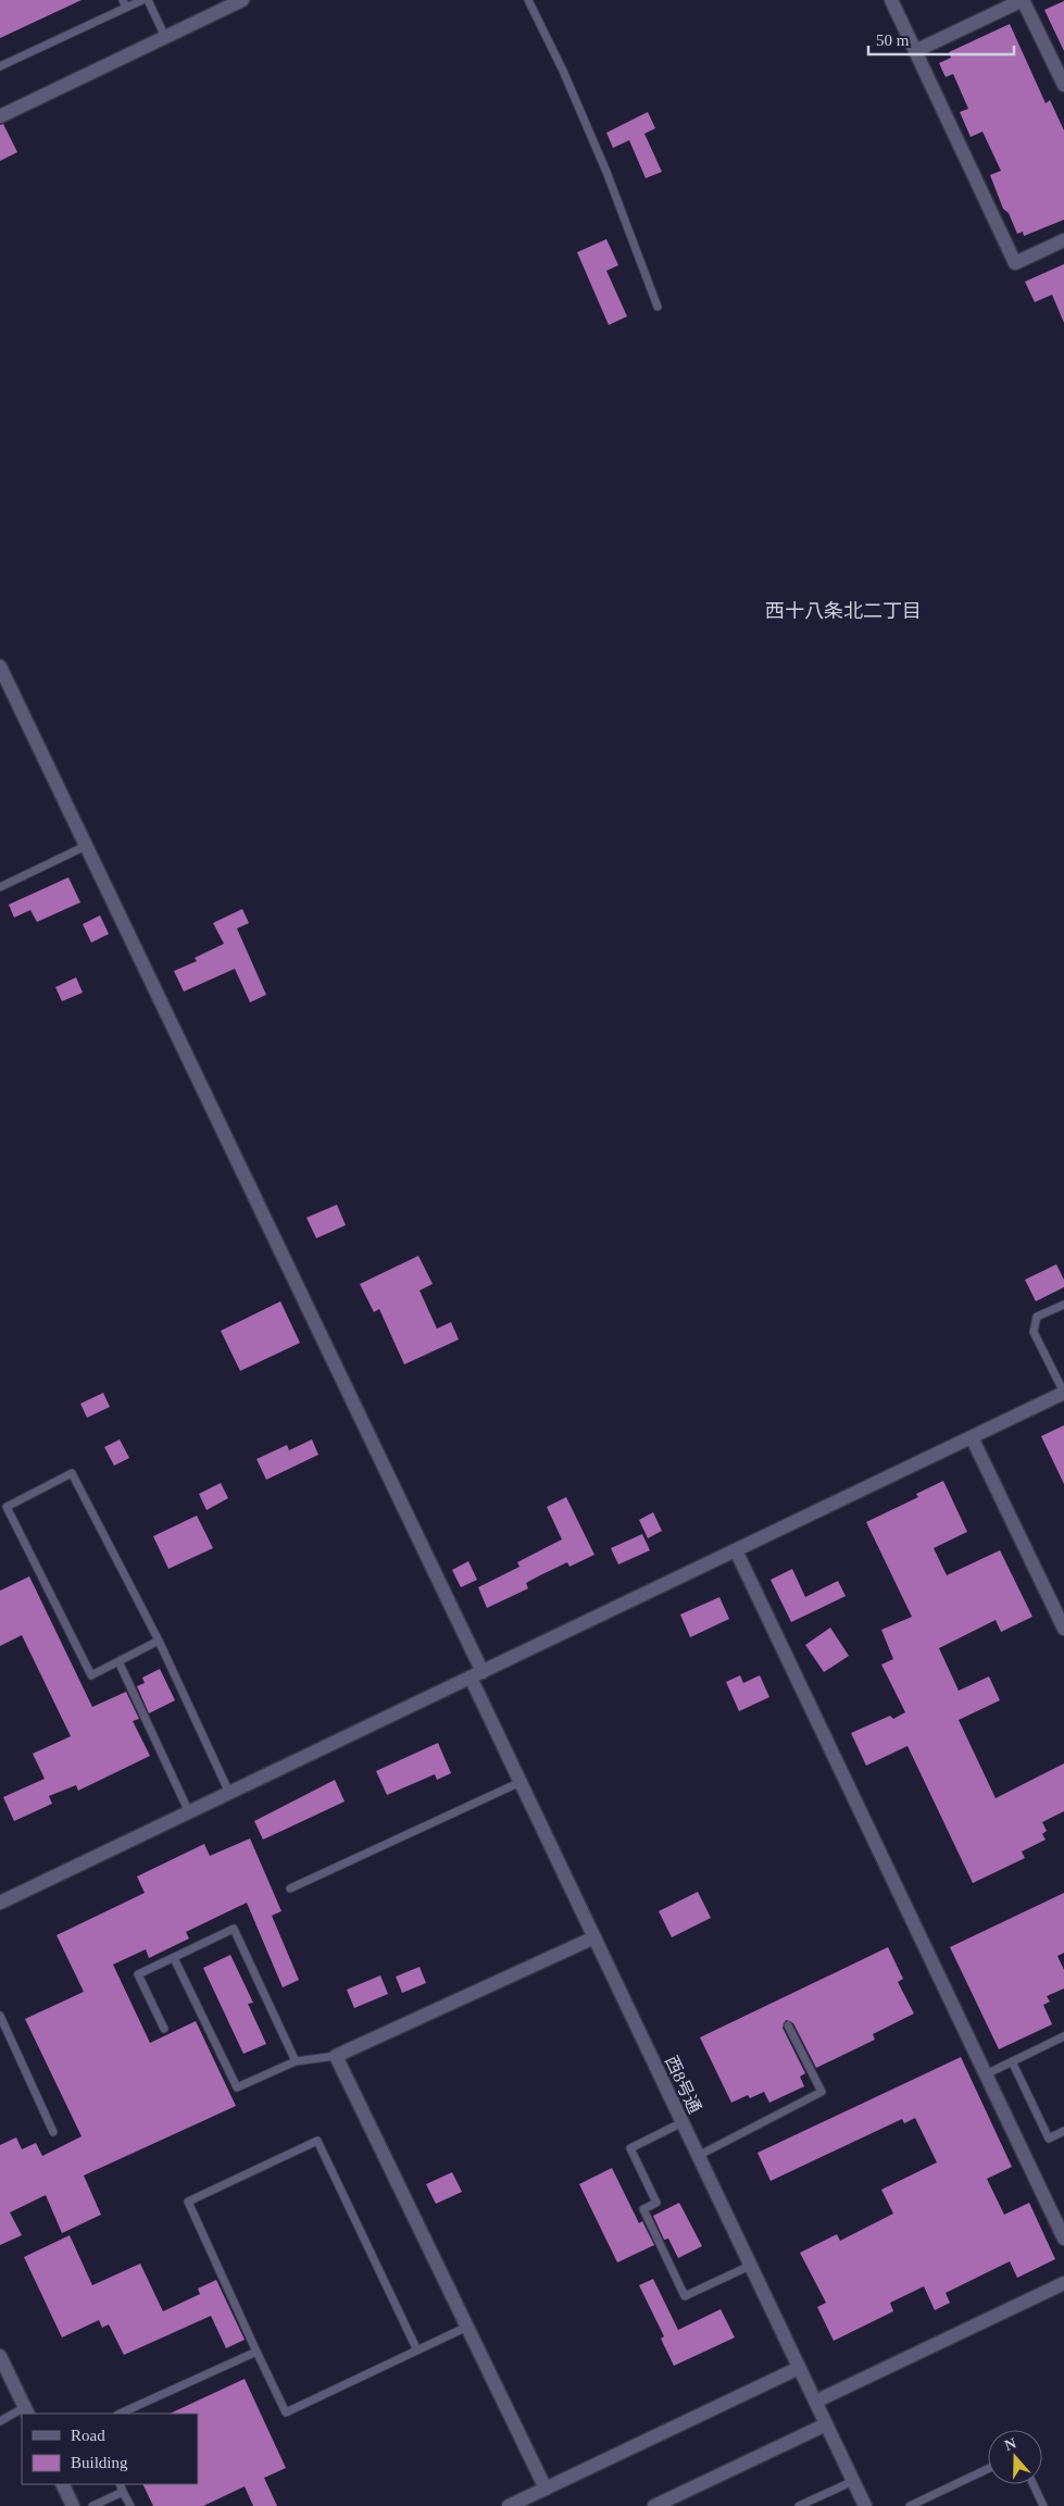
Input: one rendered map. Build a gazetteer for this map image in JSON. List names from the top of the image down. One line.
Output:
{"streets":{"street":["西8号通"]},"districts":["西十八条北二丁目"],"legend":["Road","Building"],"scale_bar":"50 m","north":"top"}
